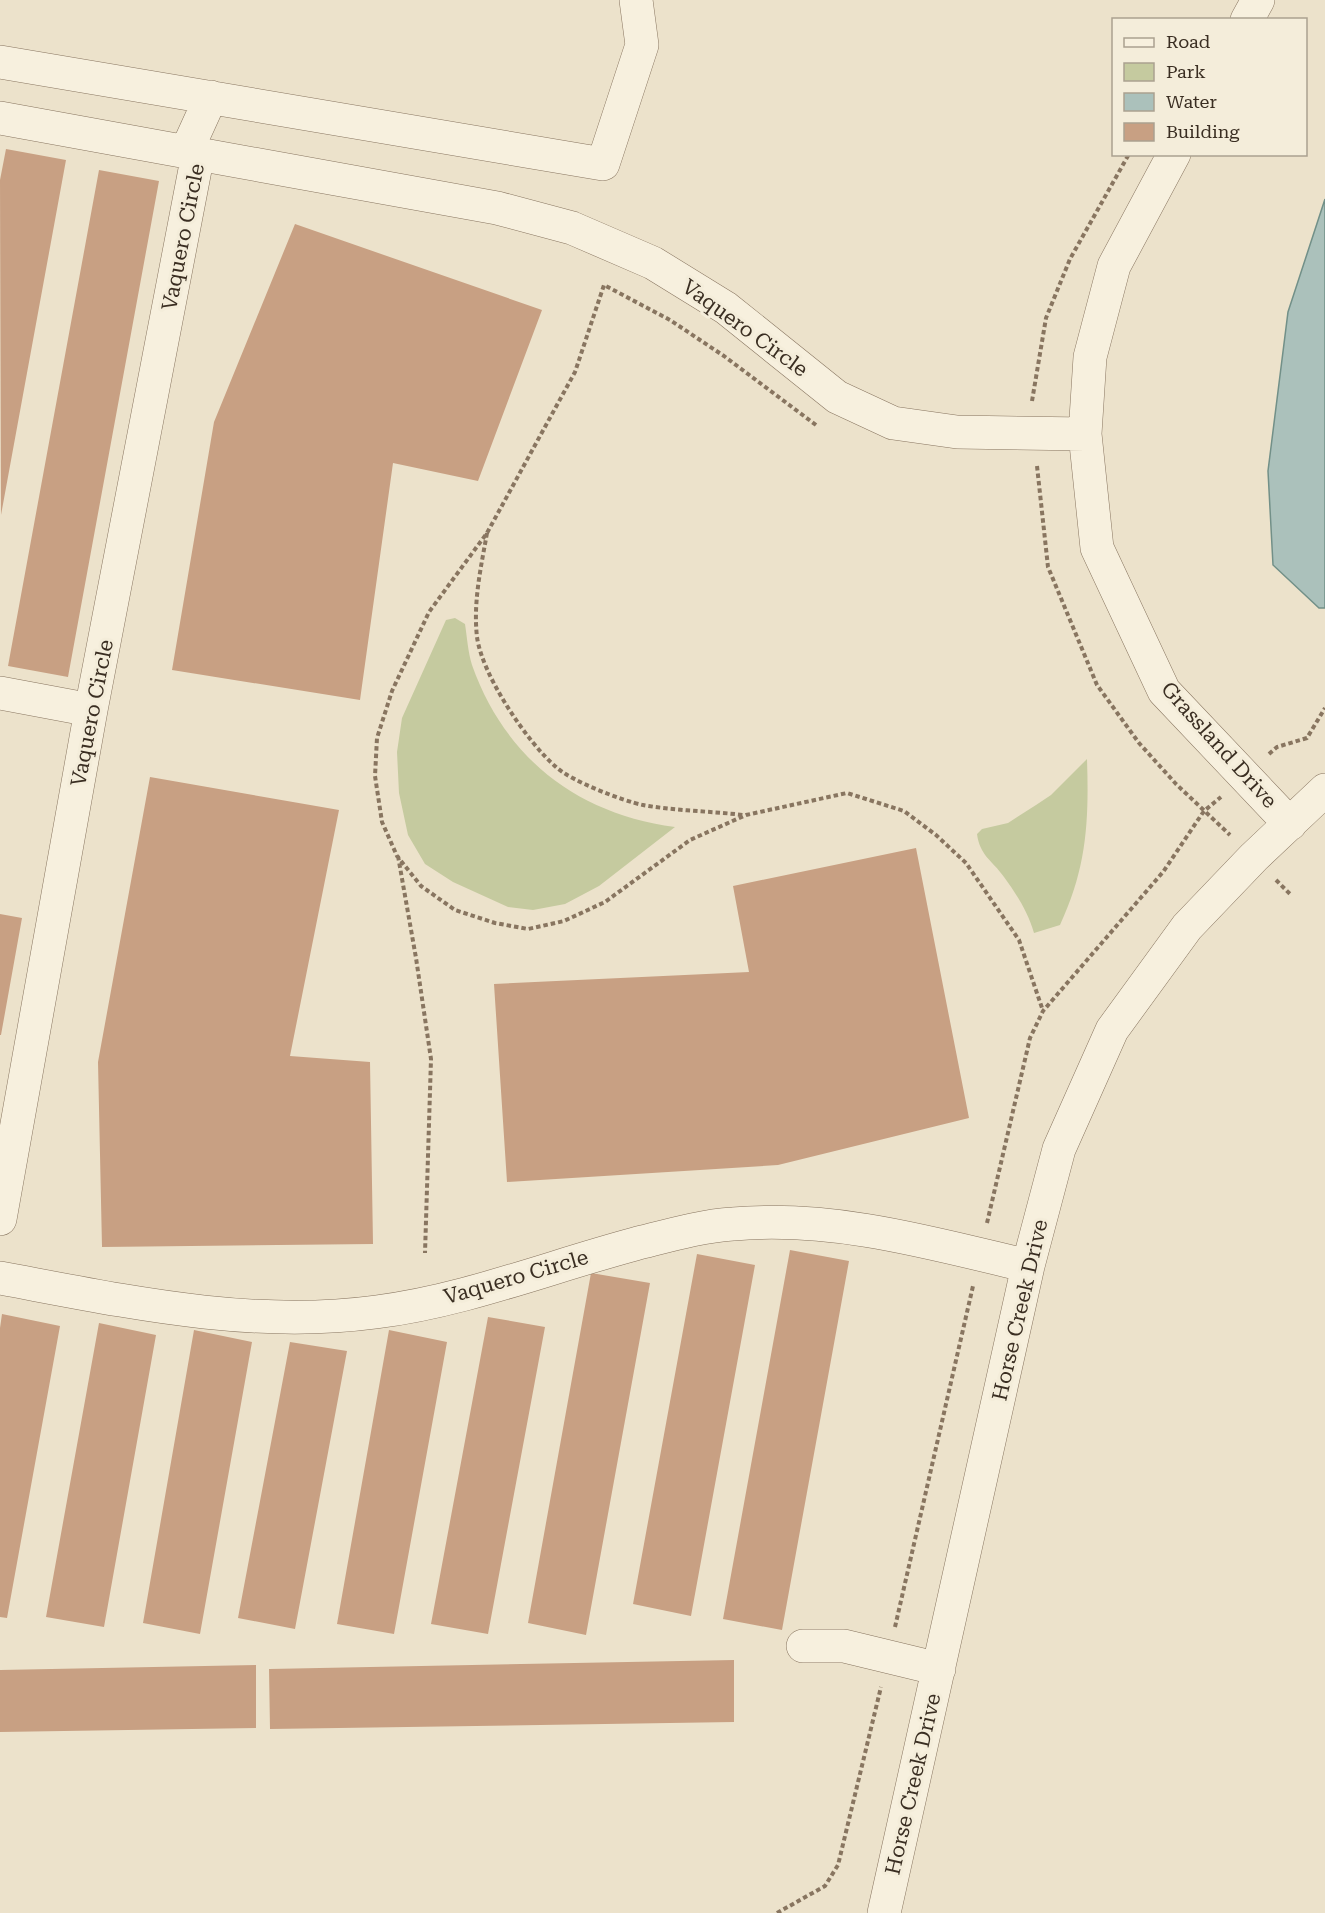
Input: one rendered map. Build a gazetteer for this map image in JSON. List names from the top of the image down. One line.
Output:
{"streets":{"street":["Vaquero Circle","Grassland Drive","Horse Creek Drive"]},"crossings":[["Vaquero Circle","Grassland Drive"],["Vaquero Circle","Horse Creek Drive"],["Grassland Drive","Horse Creek Drive"]],"legend":["Road","Park","Water","Building"]}
